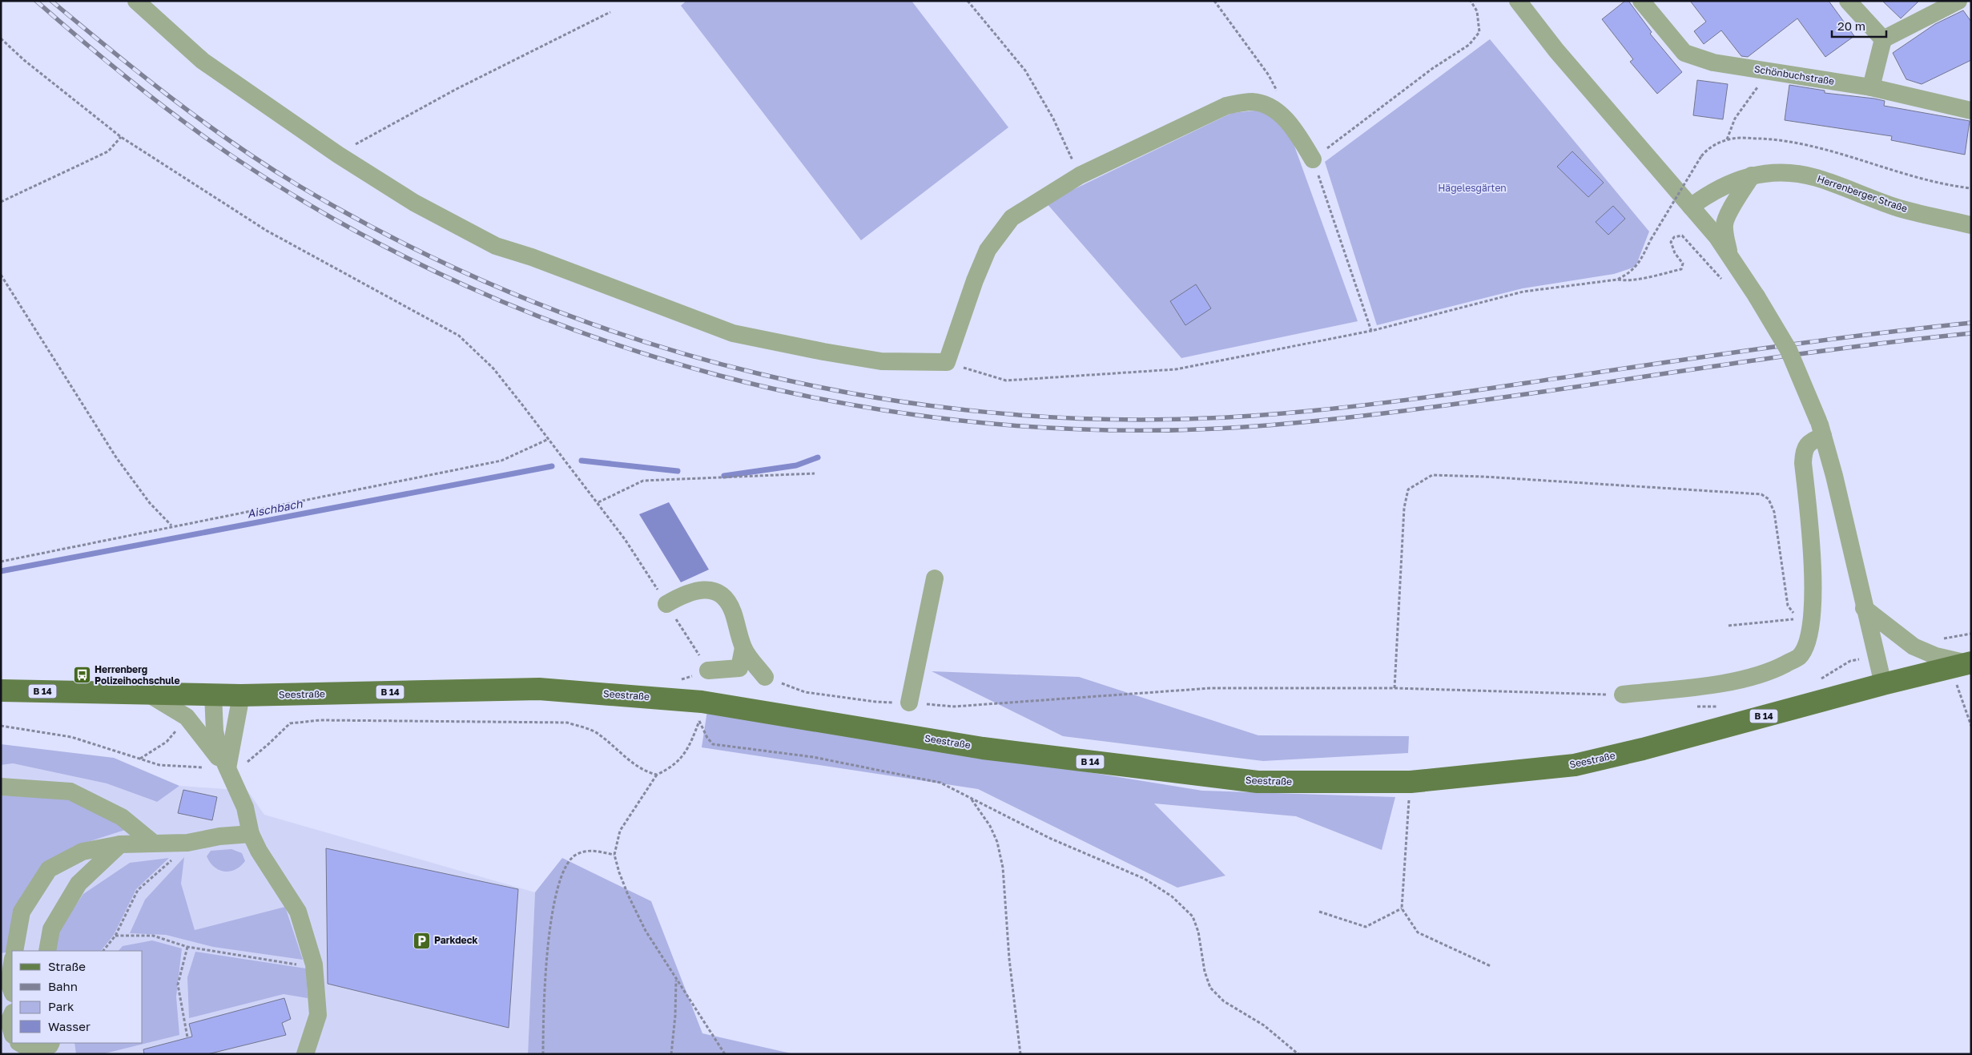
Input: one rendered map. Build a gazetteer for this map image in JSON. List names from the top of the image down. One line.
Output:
{"streets":{"main road":["B 14","Seestraße"],"street":["Schönbuchstraße","Herrenberger Straße"]},"crossings":[["B 14","Seestraße"]],"water":["Aischbach"],"parks":["Hägelesgärten"],"places":{"bus stop":["Herrenberg Polizeihochschule"],"parking":["Parkdeck"]},"legend":["Straße","Bahn","Park","Wasser"],"scale_bar":"20 m"}
